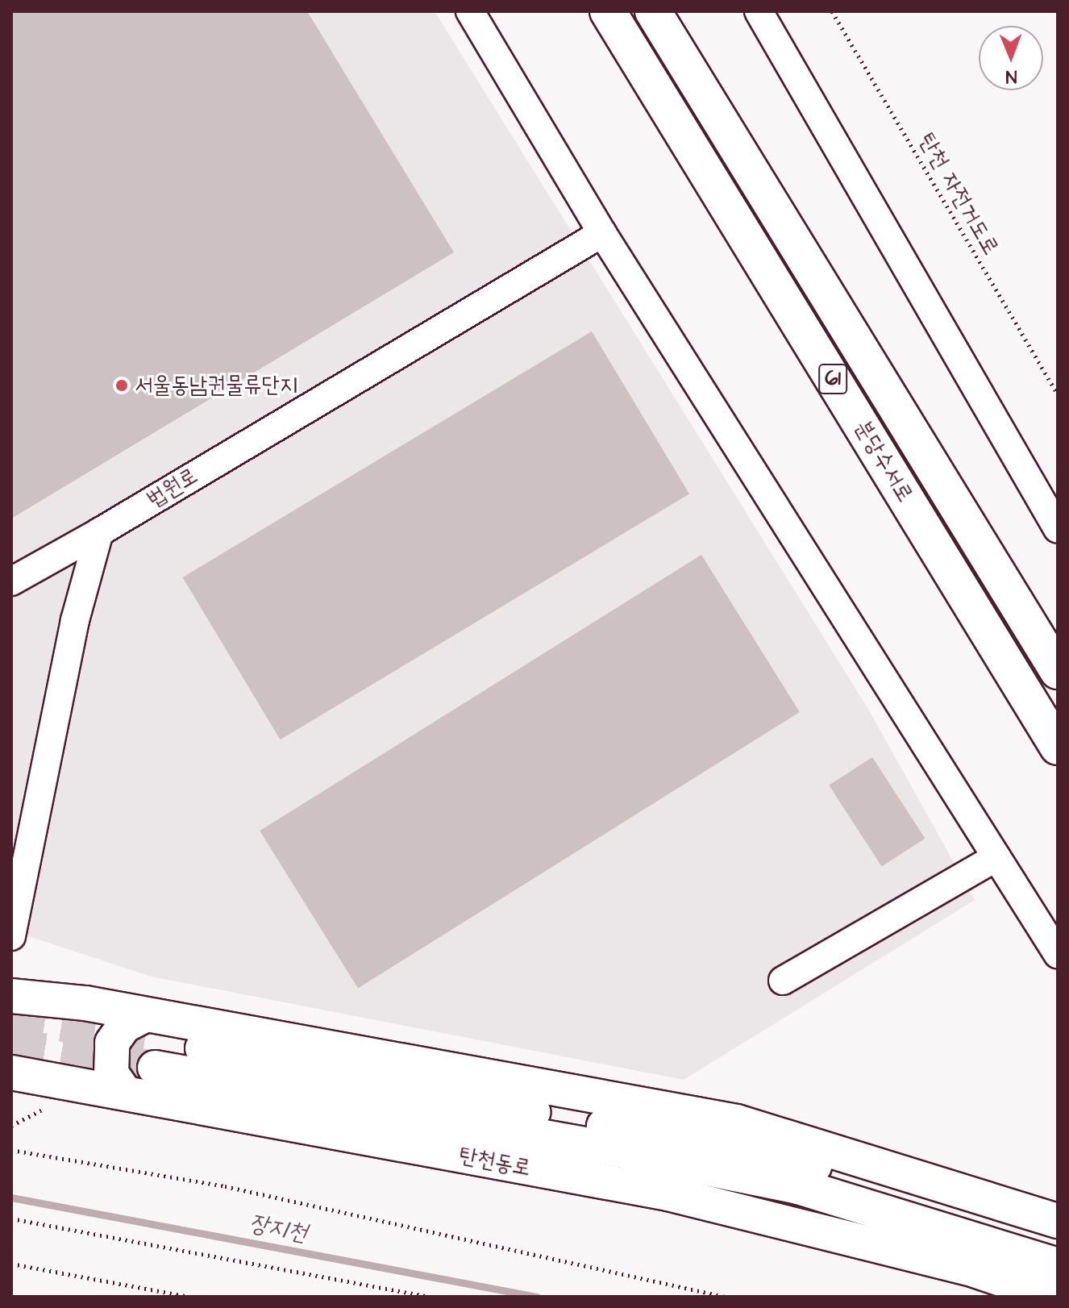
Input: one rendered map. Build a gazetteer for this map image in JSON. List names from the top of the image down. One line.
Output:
{"streets":{"highway":["61","분당수서로"],"main road":["탄천동로"],"street":["법원로"],"path":["탄천 자전거도로"]},"water":["장지천"],"places":["서울동남권물류단지"],"north":"bottom"}
